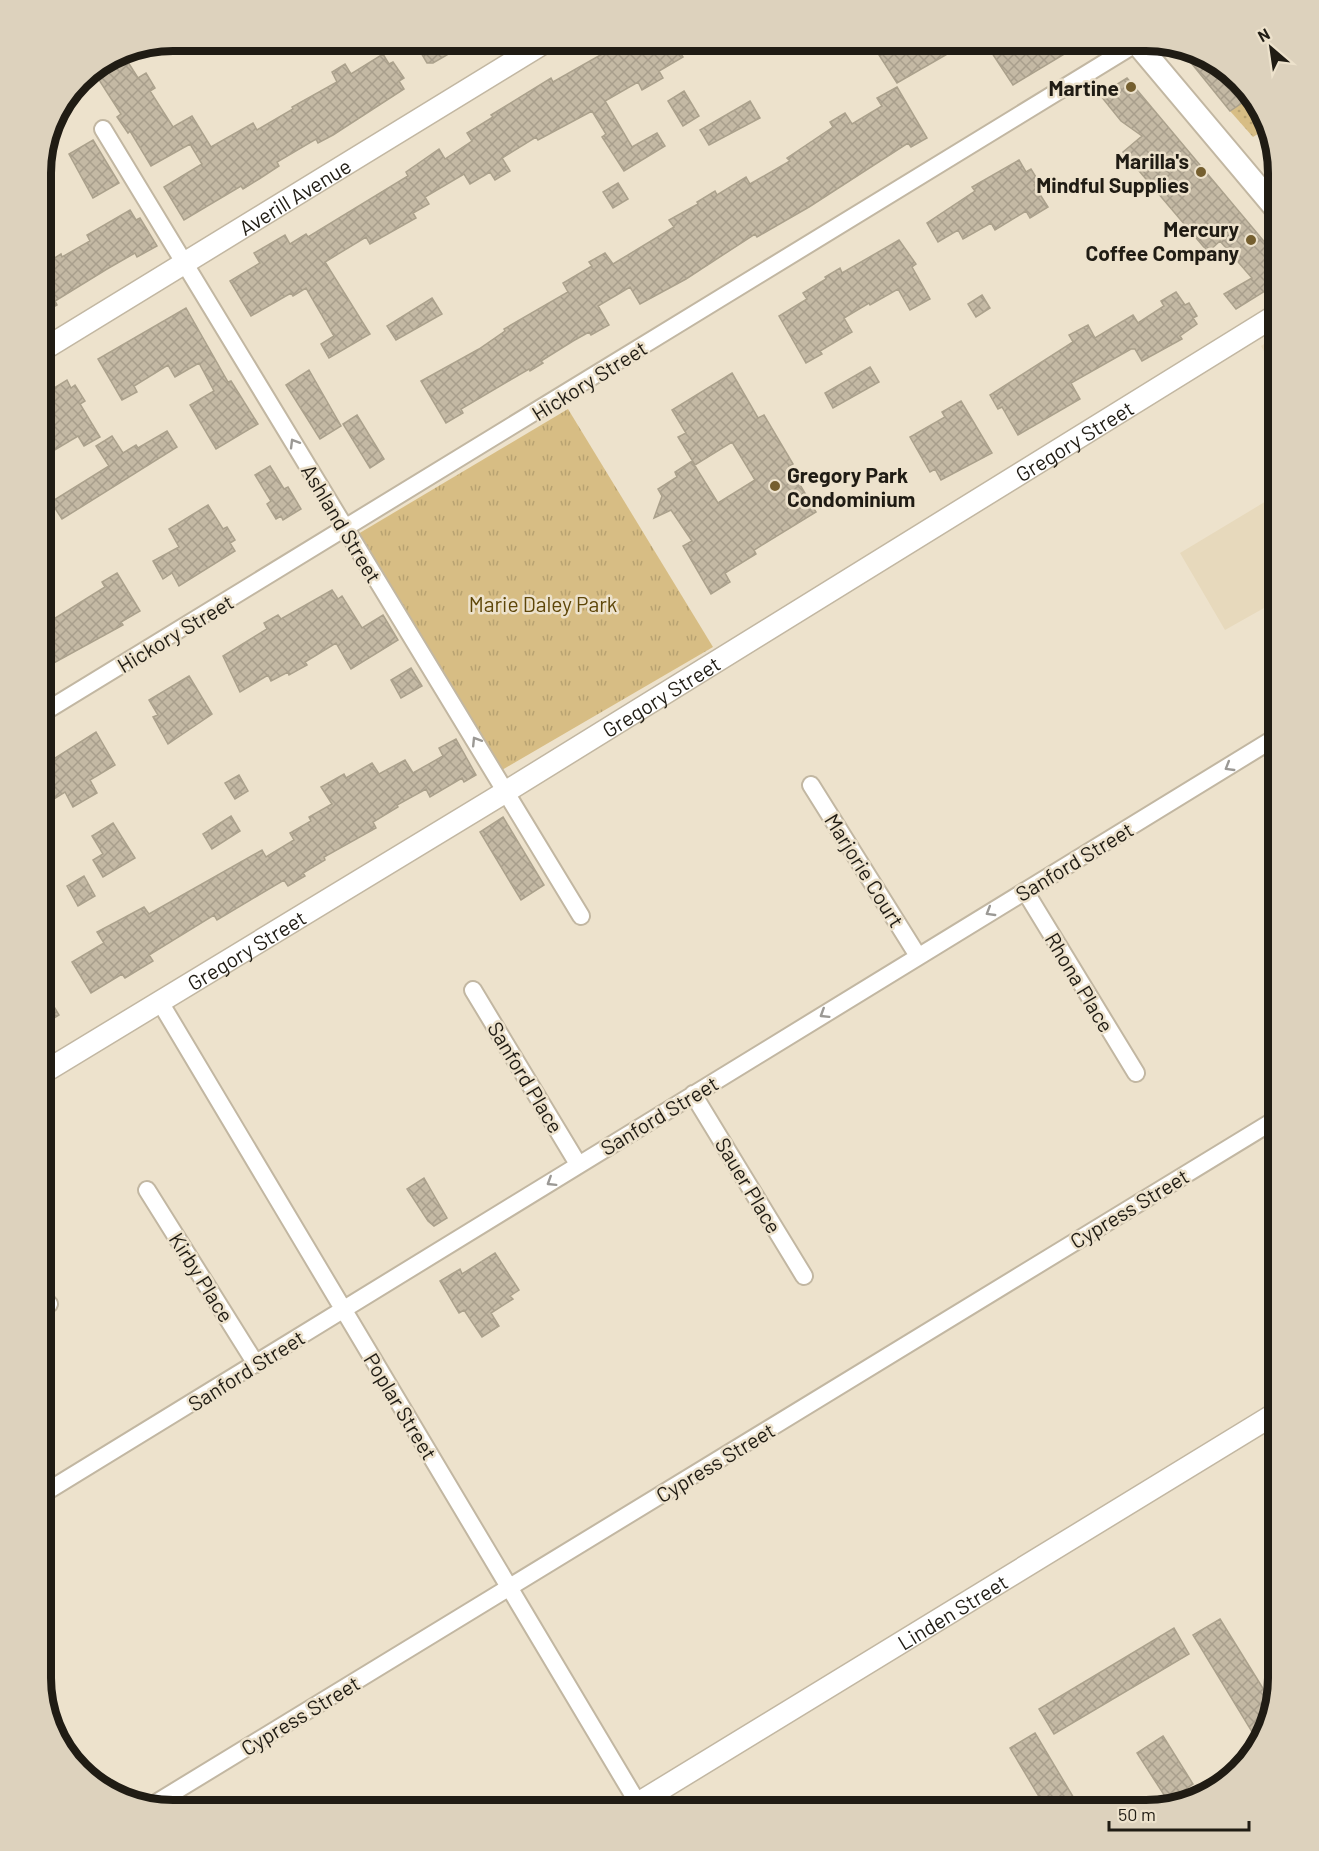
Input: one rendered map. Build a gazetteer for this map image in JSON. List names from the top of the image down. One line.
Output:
{"streets":{"street":["Averill Avenue","Hickory Street","Gregory Street","Ashland Street","Sanford Street","Marjorie Court","Rhona Place","Sanford Place","Sauer Place","Cypress Street","Kirby Place","Poplar Street","Linden Street"]},"crossings":[["Averill Avenue","Ashland Street"],["Hickory Street","Ashland Street"],["Gregory Street","Ashland Street"],["Gregory Street","Poplar Street"],["Sanford Street","Marjorie Court"],["Sanford Street","Rhona Place"],["Sanford Street","Sanford Place"],["Sanford Street","Sauer Place"],["Sanford Street","Kirby Place"],["Sanford Street","Poplar Street"],["Cypress Street","Poplar Street"]],"one_way":["Ashland Street","Sanford Street"],"parks":["Marie Daley Park"],"places":["Martine","Marilla's Mindful Supplies","Mercury Coffee Company","Gregory Park Condominium"],"scale_bar":"50 m","north":"top left"}
